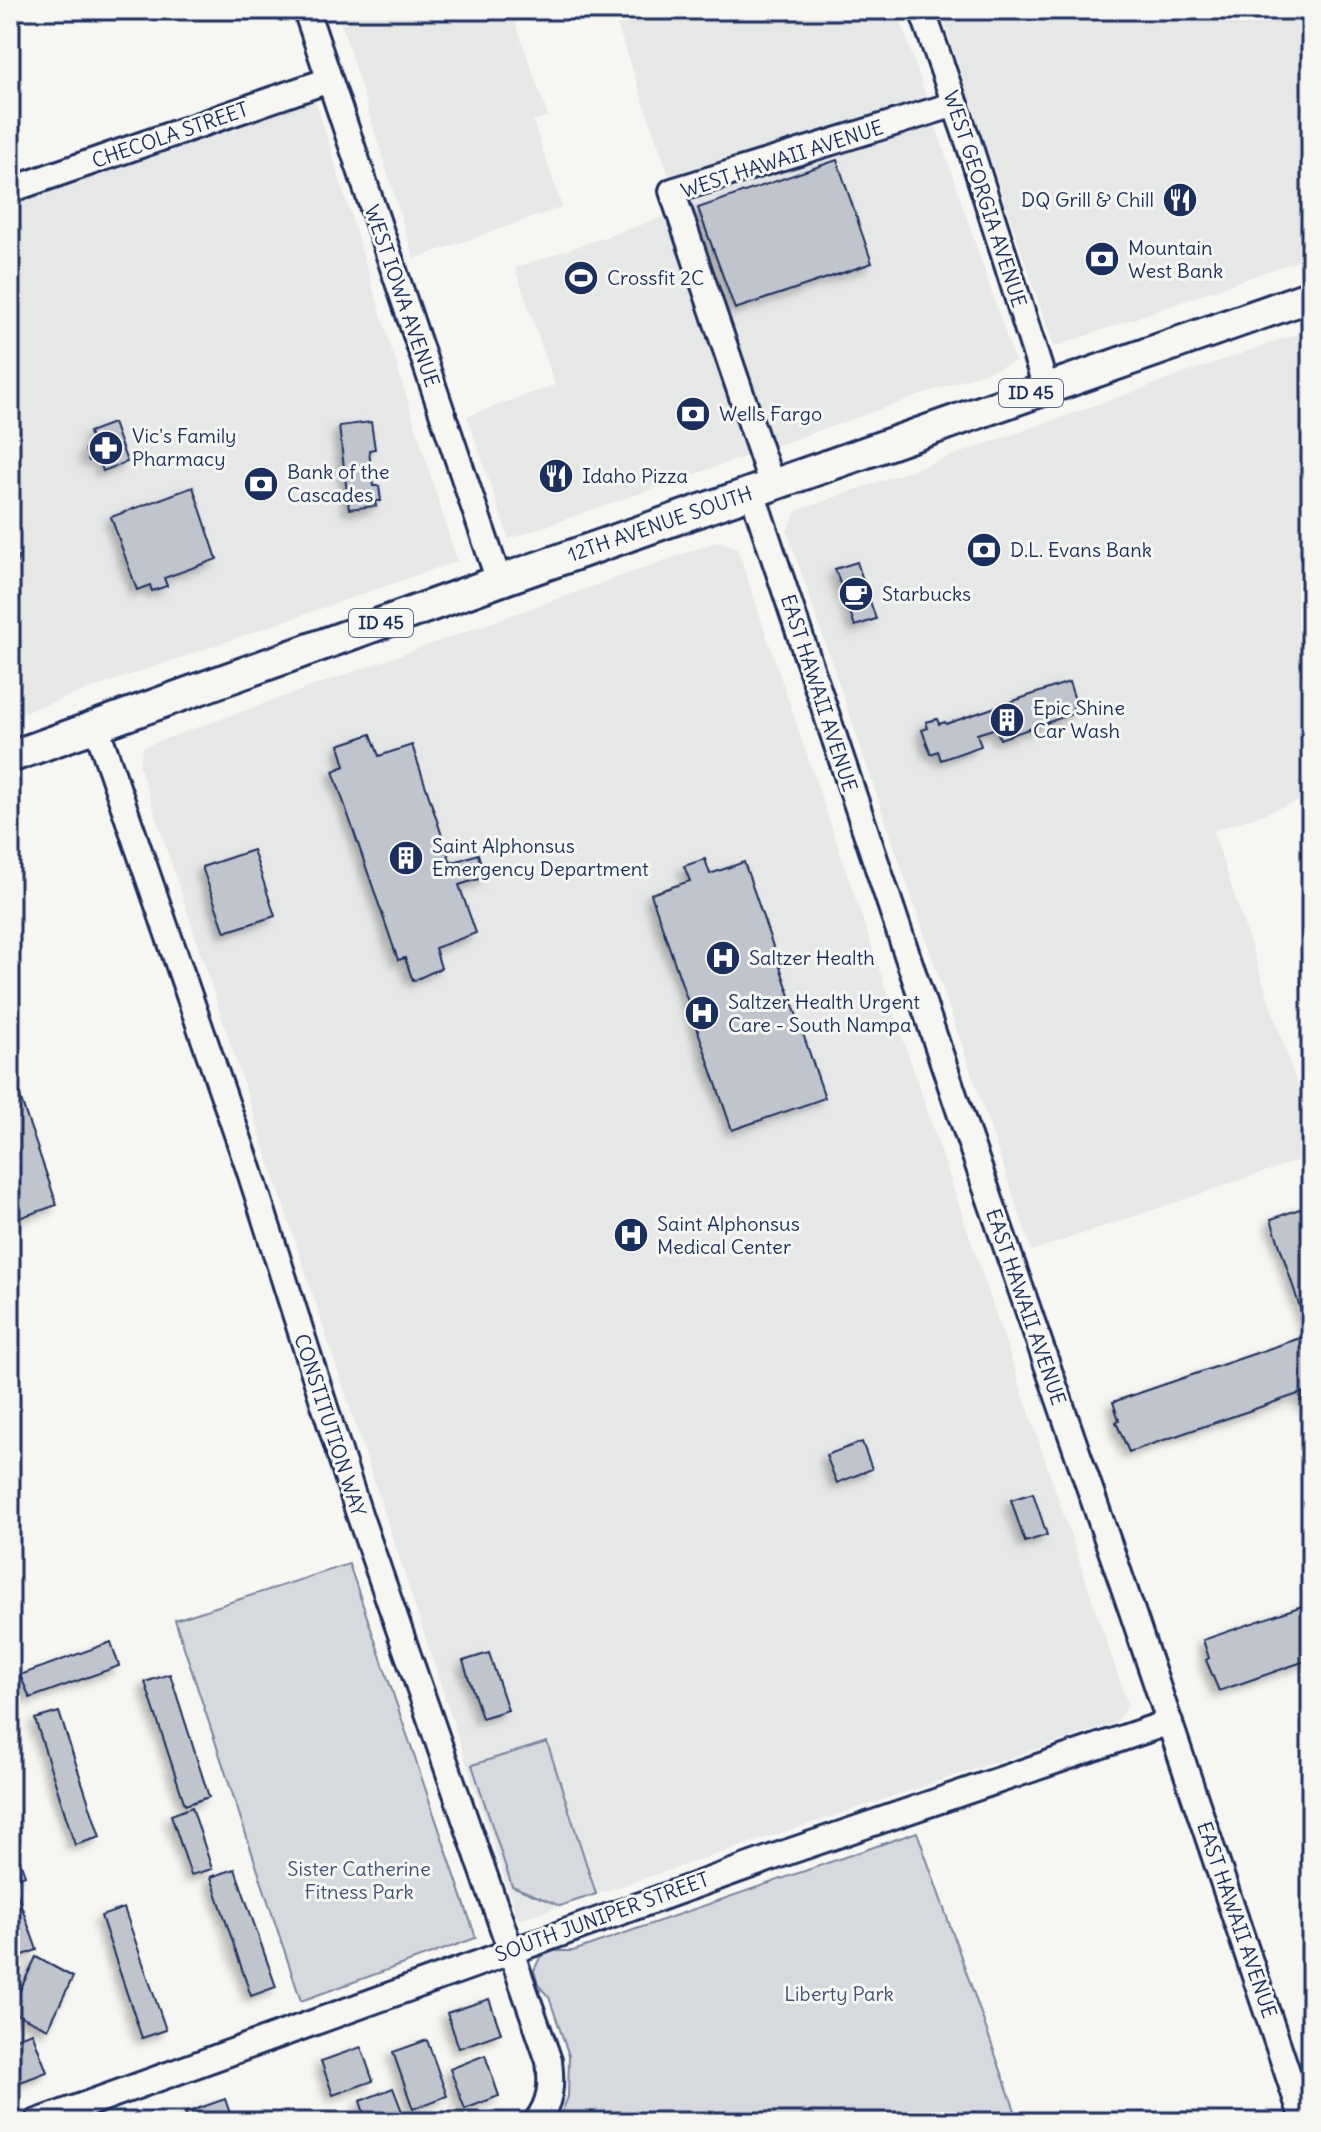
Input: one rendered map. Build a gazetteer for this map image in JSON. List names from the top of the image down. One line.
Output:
{"streets":{"main road":["ID 45","12TH AVENUE SOUTH"],"street":["CHECOLA STREET","WEST HAWAII AVENUE","WEST GEORGIA AVENUE","WEST IOWA AVENUE","EAST HAWAII AVENUE","CONSTITUTION WAY","SOUTH JUNIPER STREET"]},"crossings":[["CHECOLA STREET","WEST IOWA AVENUE"],["WEST HAWAII AVENUE","WEST GEORGIA AVENUE"],["WEST HAWAII AVENUE","12TH AVENUE SOUTH"],["WEST HAWAII AVENUE","EAST HAWAII AVENUE"],["WEST GEORGIA AVENUE","12TH AVENUE SOUTH"],["WEST IOWA AVENUE","12TH AVENUE SOUTH"],["12TH AVENUE SOUTH","EAST HAWAII AVENUE"],["12TH AVENUE SOUTH","CONSTITUTION WAY"],["EAST HAWAII AVENUE","SOUTH JUNIPER STREET"],["CONSTITUTION WAY","SOUTH JUNIPER STREET"]],"parks":["Sister Catherine Fitness Park","Liberty Park"],"places":{"restaurant":["DQ Grill & Chill","Idaho Pizza"],"bank":["Mountain West Bank","Wells Fargo","Bank of the Cascades","D.L. Evans Bank"],"sports":["Crossfit 2C"],"pharmacy":["Vic's Family Pharmacy"],"cafe":["Starbucks"],"building":["Epic Shine Car Wash","Saint Alphonsus Emergency Department"],"hospital":["Saltzer Health","Saltzer Health Urgent Care - South Nampa","Saint Alphonsus Medical Center"]}}
